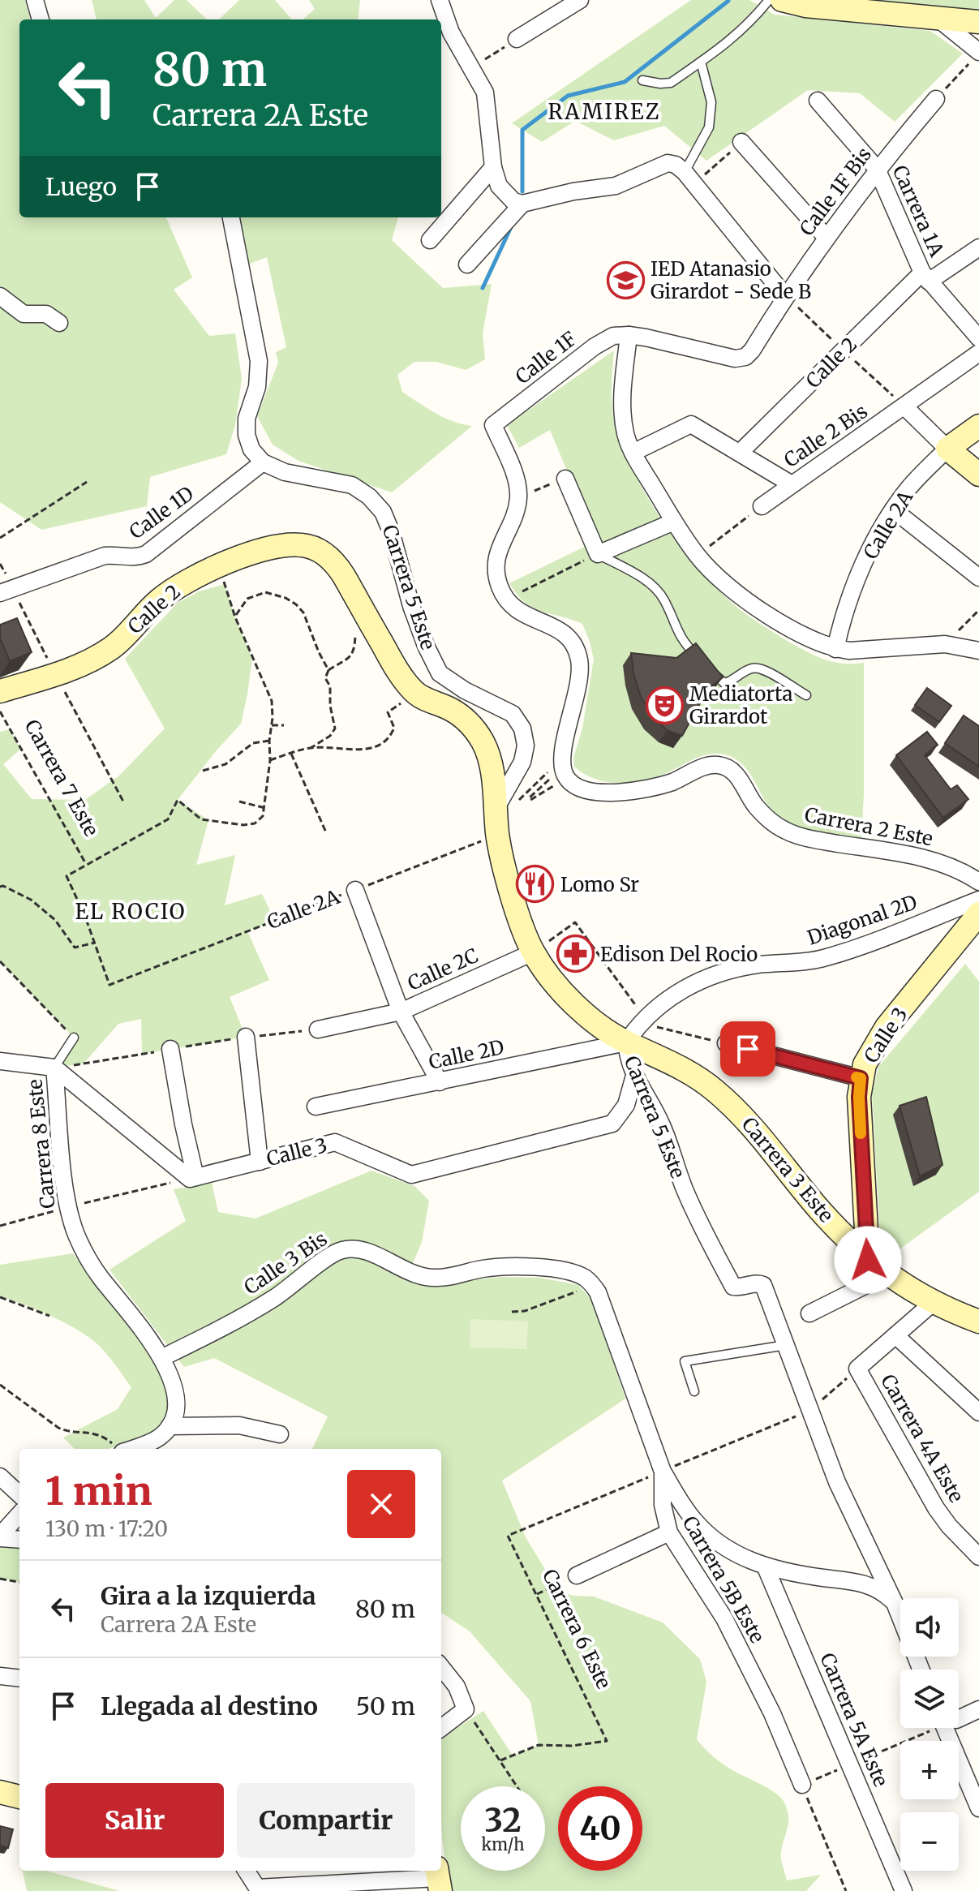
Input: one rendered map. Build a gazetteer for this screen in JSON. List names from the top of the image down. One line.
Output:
{"streets":{"street":["Calle 1F Bis","Carrera 1A","Calle 1F","Calle 2","Calle 2 Bis","Calle 1D","Calle 2A","Carrera 5 Este","Carrera 2 Este","Diagonal 2D","Calle 2C","Calle 3","Calle 2D","Carrera 8 Este","Carrera 3 Este","Calle 3 Bis","Carrera 4A Este","Carrera 5B Este","Carrera 5A Este"],"path":["Carrera 7 Este","Carrera 6 Este"]},"crossings":[["Calle 1F Bis","Carrera 1A"],["Calle 1F Bis","Calle 1F"],["Carrera 1A","Calle 2"],["Calle 1D","Carrera 5 Este"],["Calle 2A","Carrera 5 Este"],["Carrera 5 Este","Diagonal 2D"],["Carrera 5 Este","Calle 2C"],["Carrera 5 Este","Calle 3"],["Carrera 5 Este","Calle 2D"],["Carrera 5 Este","Carrera 3 Este"],["Diagonal 2D","Calle 2D"],["Diagonal 2D","Carrera 3 Este"],["Calle 3","Carrera 3 Este"],["Calle 2D","Carrera 3 Este"],["Carrera 8 Este","Calle 3 Bis"],["Calle 3 Bis","Carrera 5B Este"]],"districts":["RAMIREZ","EL ROCIO"],"places":{"school or university":["IED Atanasio Girardot - Sede B"],"theatre":["Mediatorta Girardot"],"restaurant":["Lomo Sr"],"pharmacy":["Edison Del Rocio"]},"page":{"turn":["80 m","Carrera 2A Este"],"then":"Luego","heading":["1 min","130 m · 17:20"],"list":[{"name":"Gira a la izquierda","note":"Carrera 2A Este","value":"80 m"},{"name":"Llegada al destino","value":"50 m"}],"map_buttons":["+","−"],"buttons":["Salir","Compartir"],"speed":"32 km/h","limit":"40"}}
